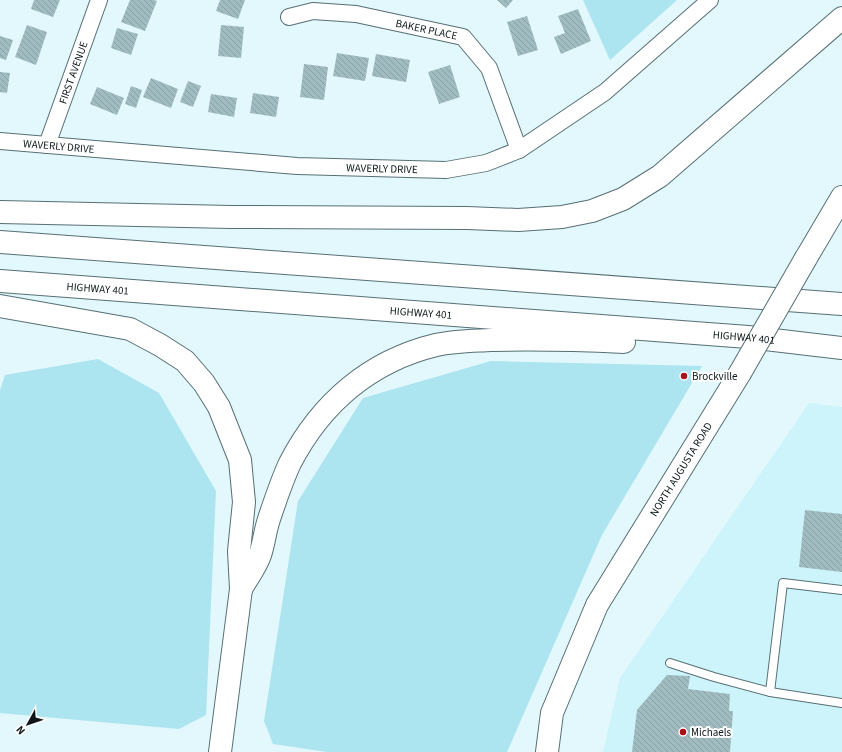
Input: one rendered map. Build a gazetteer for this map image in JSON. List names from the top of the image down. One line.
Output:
{"streets":{"main road":["HIGHWAY 401","NORTH AUGUSTA ROAD"],"street":["BAKER PLACE","FIRST AVENUE","WAVERLY DRIVE"]},"crossings":[["BAKER PLACE","WAVERLY DRIVE"],["FIRST AVENUE","WAVERLY DRIVE"]],"places":["Brockville","Michaels"],"north":"bottom left"}
